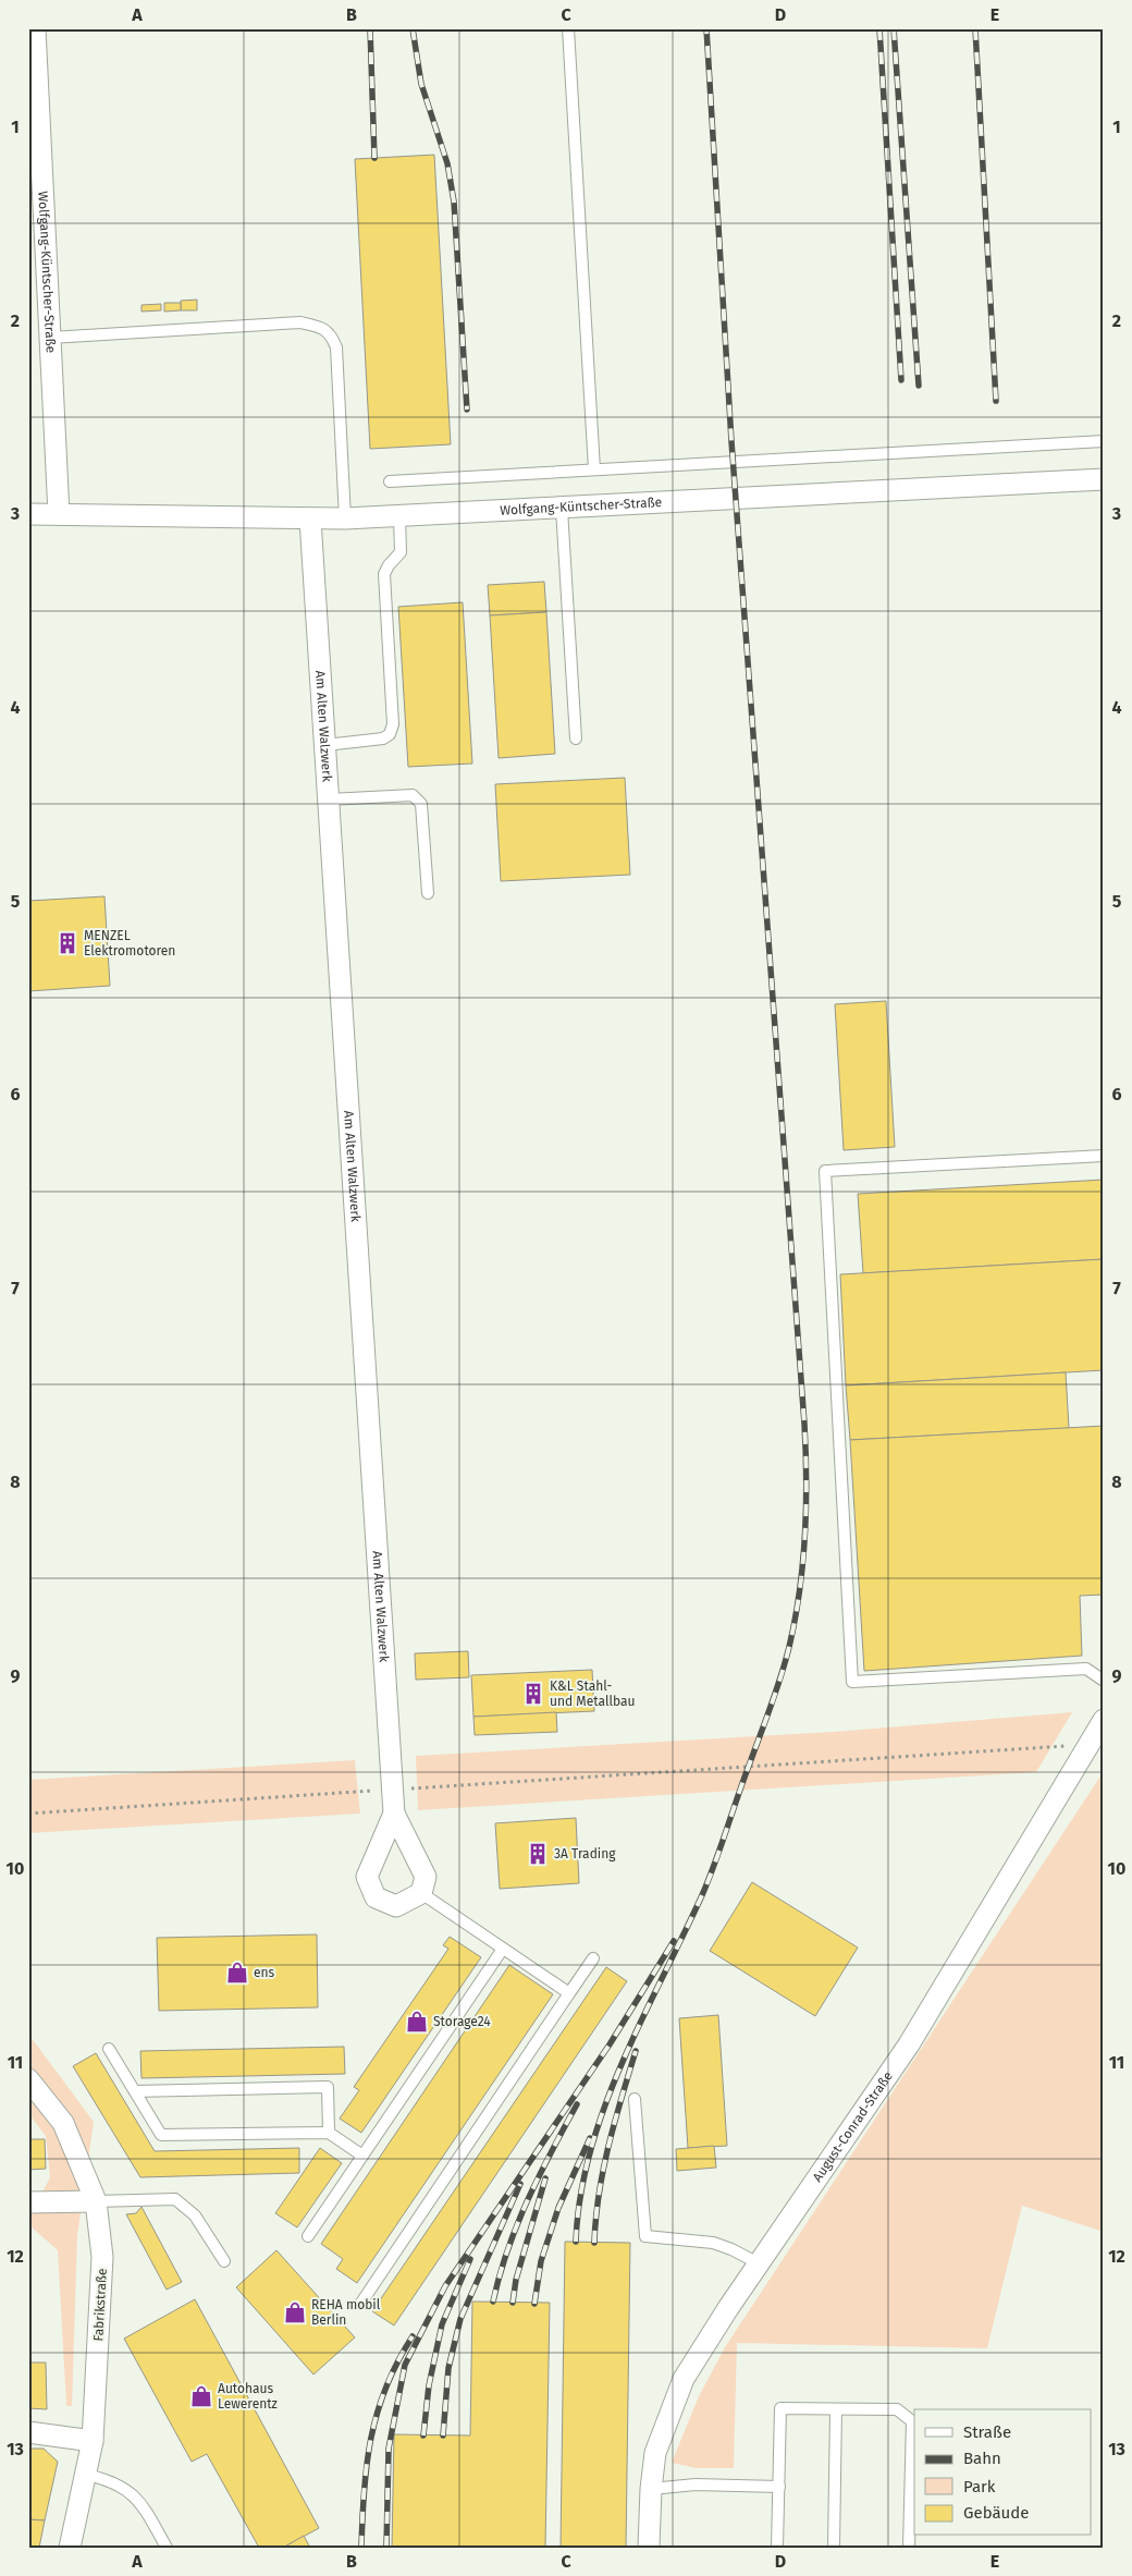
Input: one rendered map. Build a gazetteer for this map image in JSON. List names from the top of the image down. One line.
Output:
{"streets":{"street":["Wolfgang-Küntscher-Straße","Am Alten Walzwerk","August-Conrad-Straße","Fabrikstraße"]},"crossings":[["Wolfgang-Küntscher-Straße","Am Alten Walzwerk"]],"places":{"building":["MENZEL Elektromotoren","K&L Stahl- und Metallbau","3A Trading"],"shop":["ens","Storage24","REHA mobil Berlin","Autohaus Lewerentz"]},"legend":["Straße","Bahn","Park","Gebäude"],"grid":{"columns":["A","B","C","D","E"],"rows":["1","2","3","4","5","6","7","8","9","10","11","12","13"]}}
